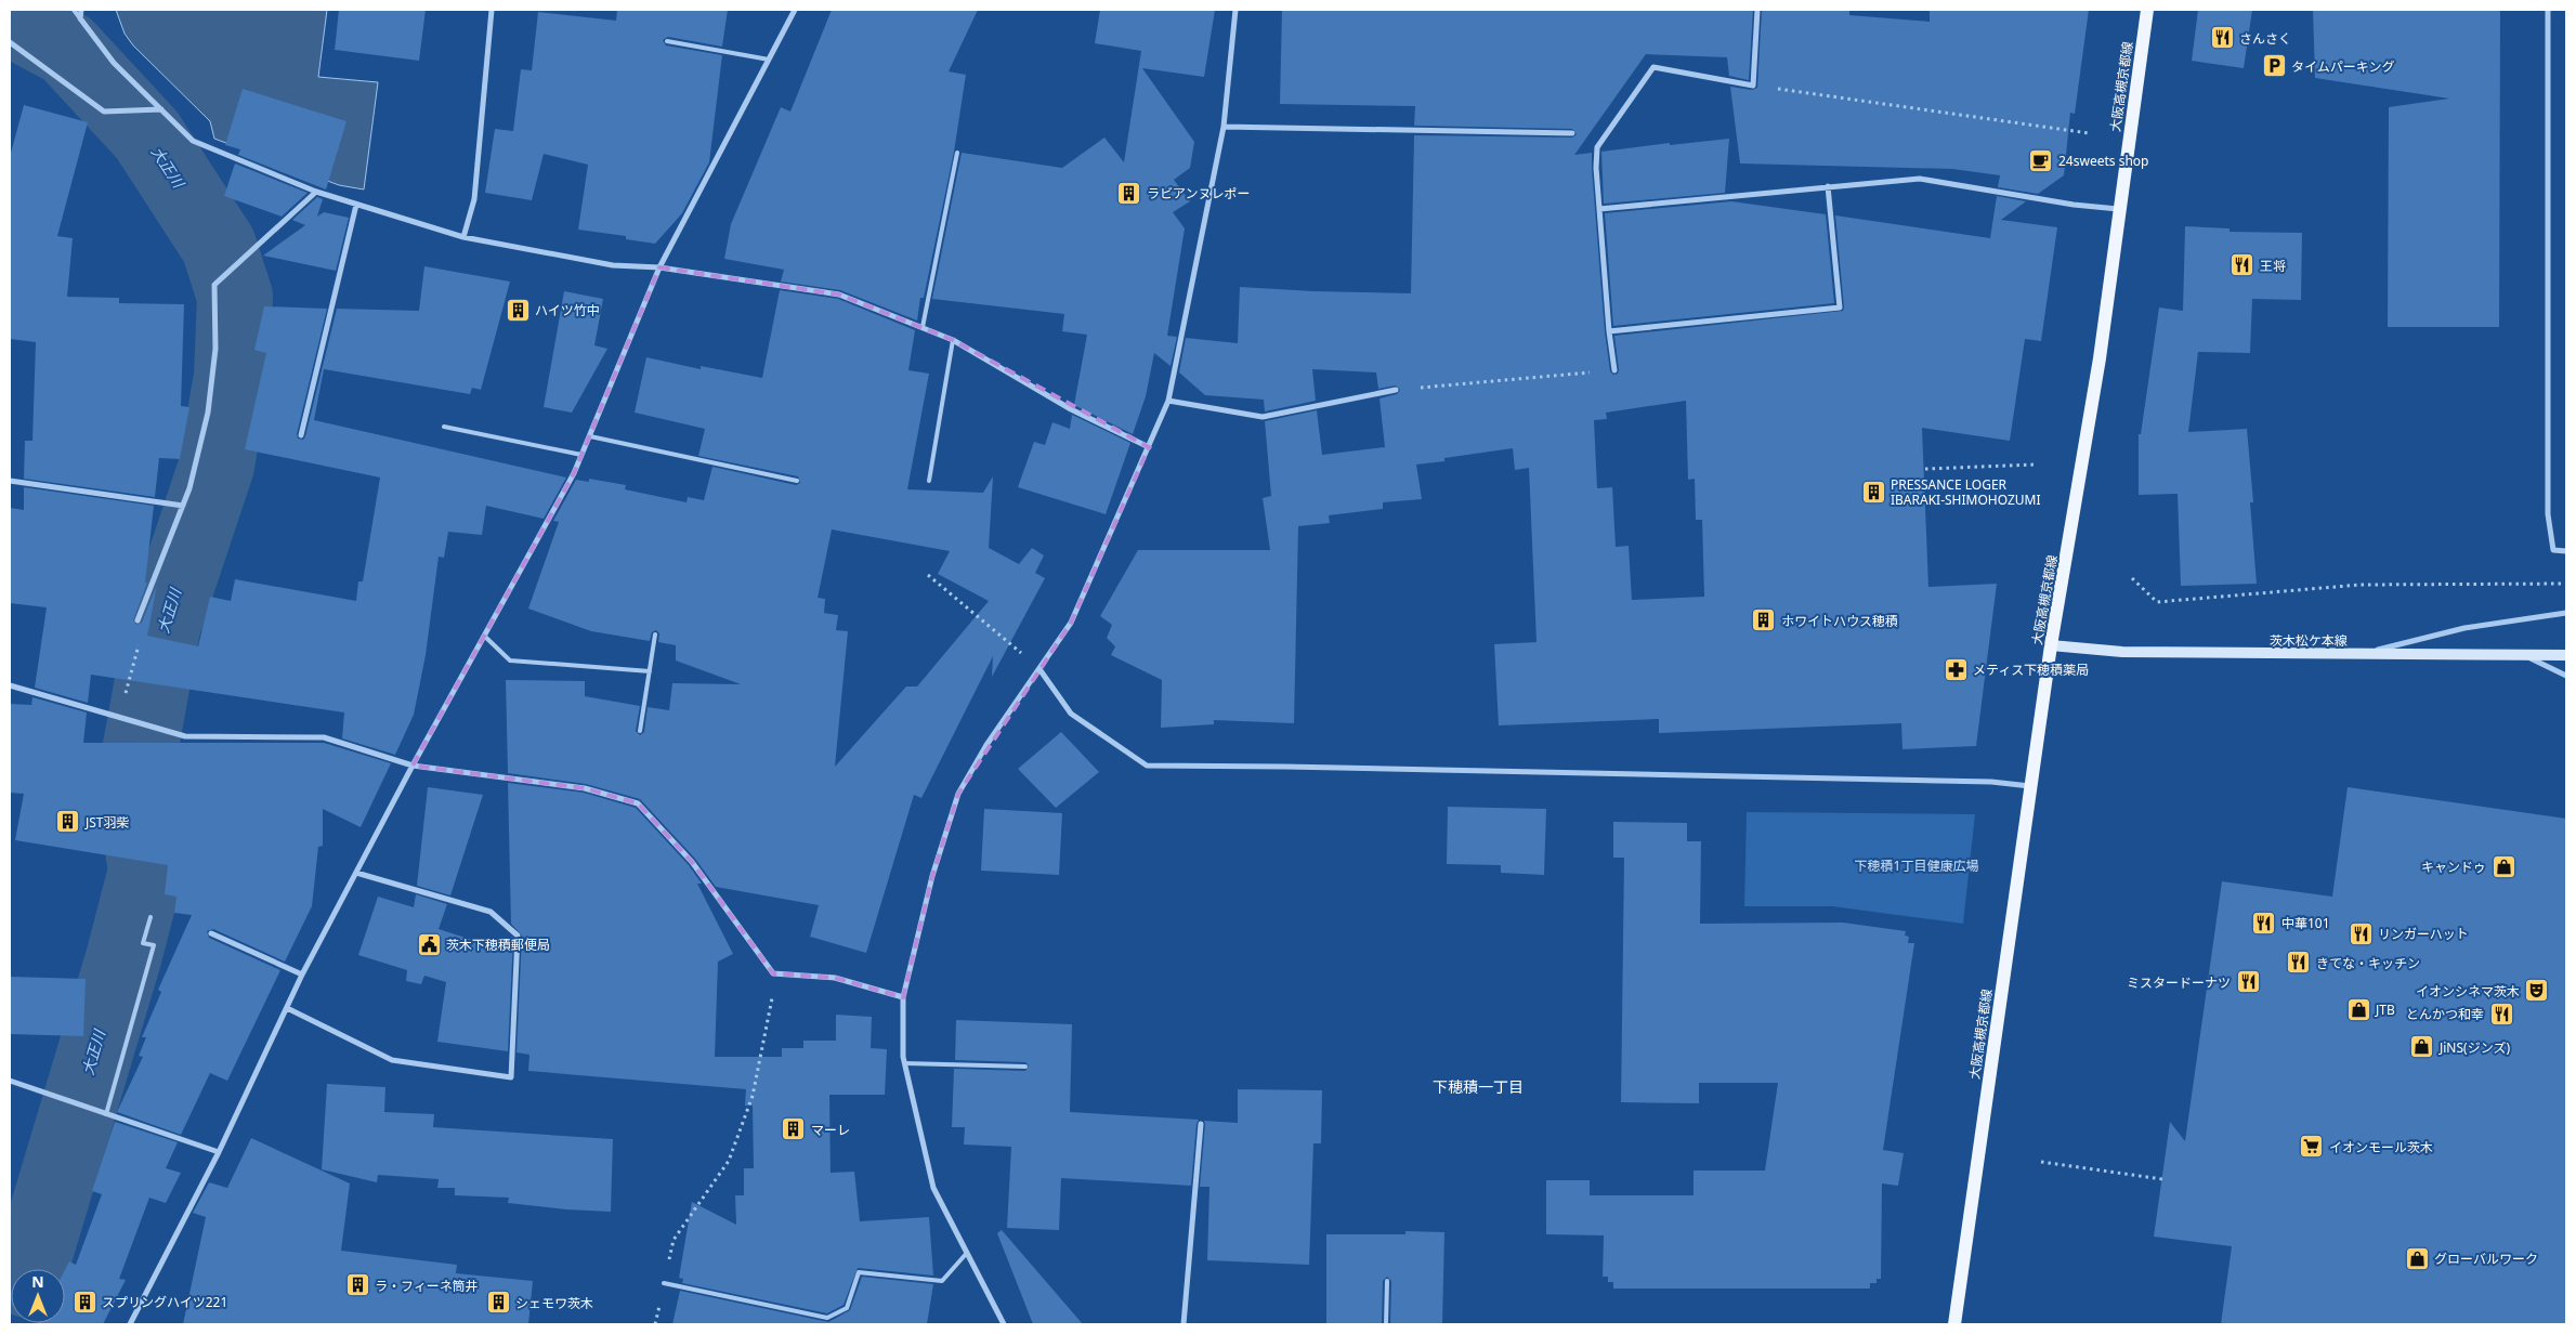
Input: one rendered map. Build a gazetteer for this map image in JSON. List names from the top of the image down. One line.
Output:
{"streets":{"main road":["大阪高槻京都線"],"street":["茨木松ケ本線"]},"crossings":[["大阪高槻京都線","茨木松ケ本線"]],"districts":["下穂積一丁目"],"water":["大正川"],"parks":["下穂積1丁目健康広場"],"places":{"restaurant":["さんさく","王将","中華101","リンガーハット","きてな・キッチン","ミスタードーナツ","とんかつ和幸"],"parking":["タイムパーキング"],"cafe":["24sweets shop"],"building":["ラビアンヌレポー","ハイツ竹中","PRESSANCE LOGER IBARAKI-SHIMOHOZUMI","ホワイトハウス穂積","JST羽柴","マーレ","ラ・フィーネ筒井","スプリングハイツ221","シェモワ茨木"],"pharmacy":["メティス下穂積薬局"],"shop":["キャンドゥ","JTB","JiNS(ジンズ)","グローバルワーク"],"public building":["茨木下穂積郵便局"],"theatre":["イオンシネマ茨木"],"supermarket":["イオンモール茨木"]},"north":"top"}
